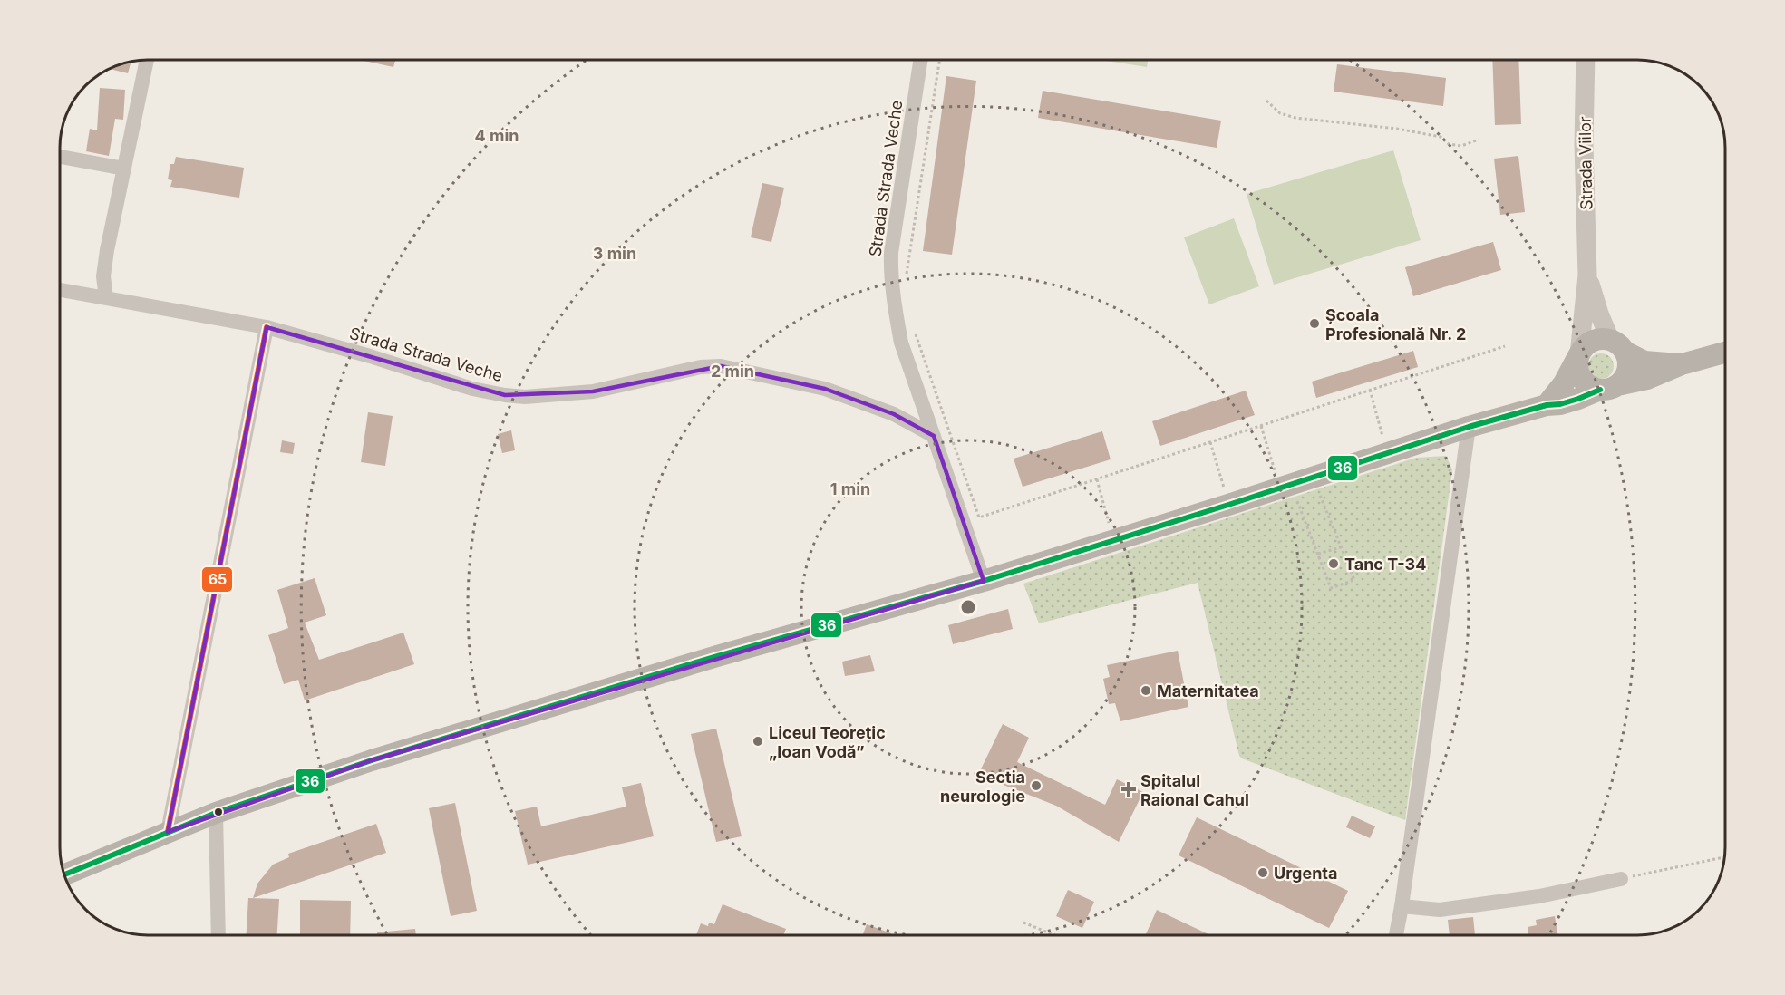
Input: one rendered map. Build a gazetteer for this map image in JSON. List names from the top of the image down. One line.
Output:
{"streets":{"street":["Strada Viilor","Strada Strada Veche"]},"places":{"other":["Școala Profesională Nr. 2","Tanc T-34","Maternitatea","Liceul Teoretic „Ioan Vodă”","Sectia neurologie","Urgenta"],"health":["Spitalul Raional Cahul"]},"lines":["transit line 65","transit line 36"],"rings":["4 min","3 min","2 min","1 min"]}
